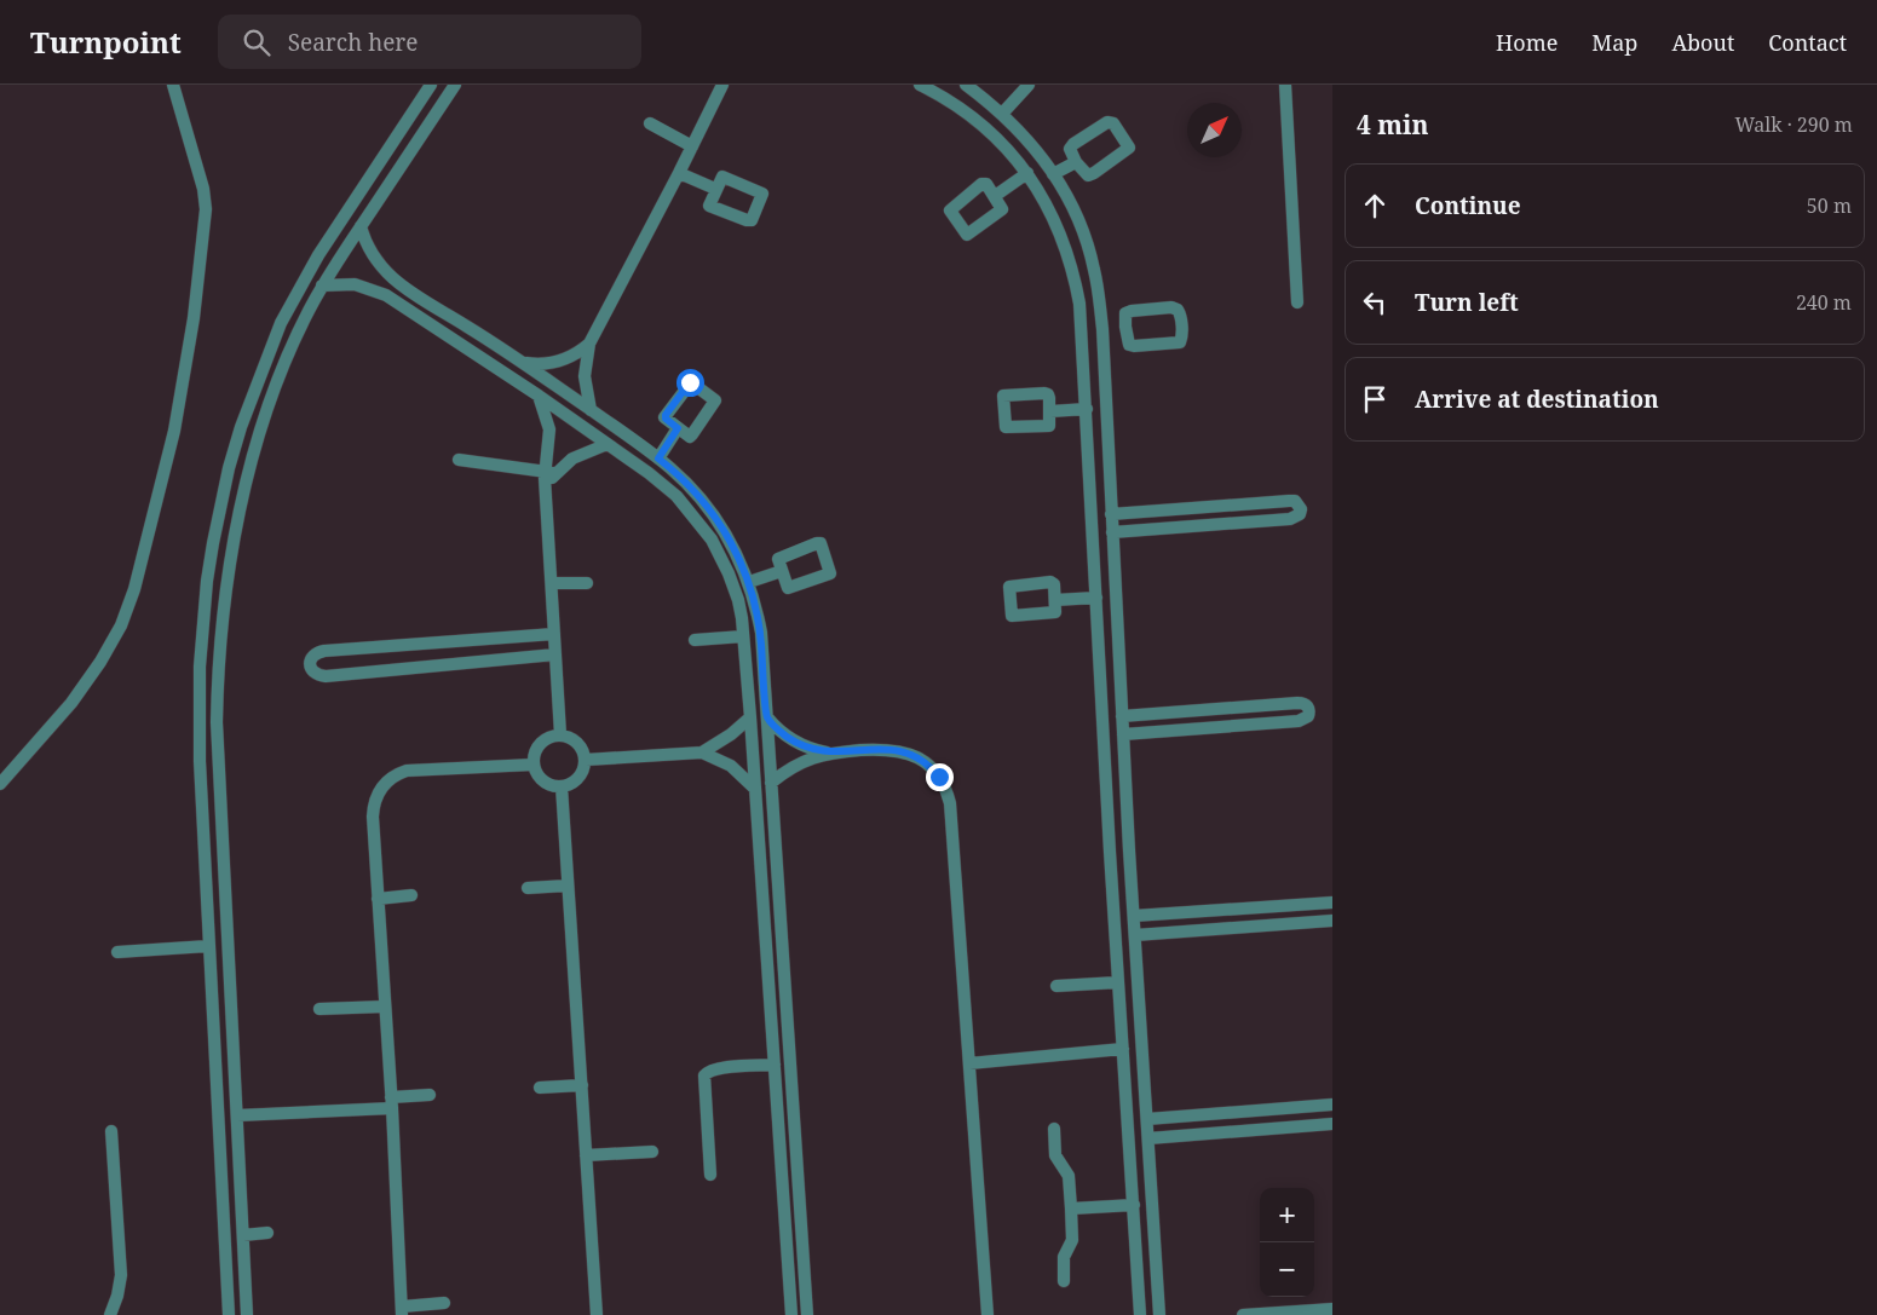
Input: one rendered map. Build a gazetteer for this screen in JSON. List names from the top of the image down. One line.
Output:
{"north":"top right","page":{"header":"Turnpoint","search":"Search here","nav":["Home","Map","About","Contact"],"heading":["4 min","Walk · 290 m"],"list":[["Continue","50 m"],["Turn left","240 m"],"Arrive at destination"],"map_buttons":["+","−"]}}
